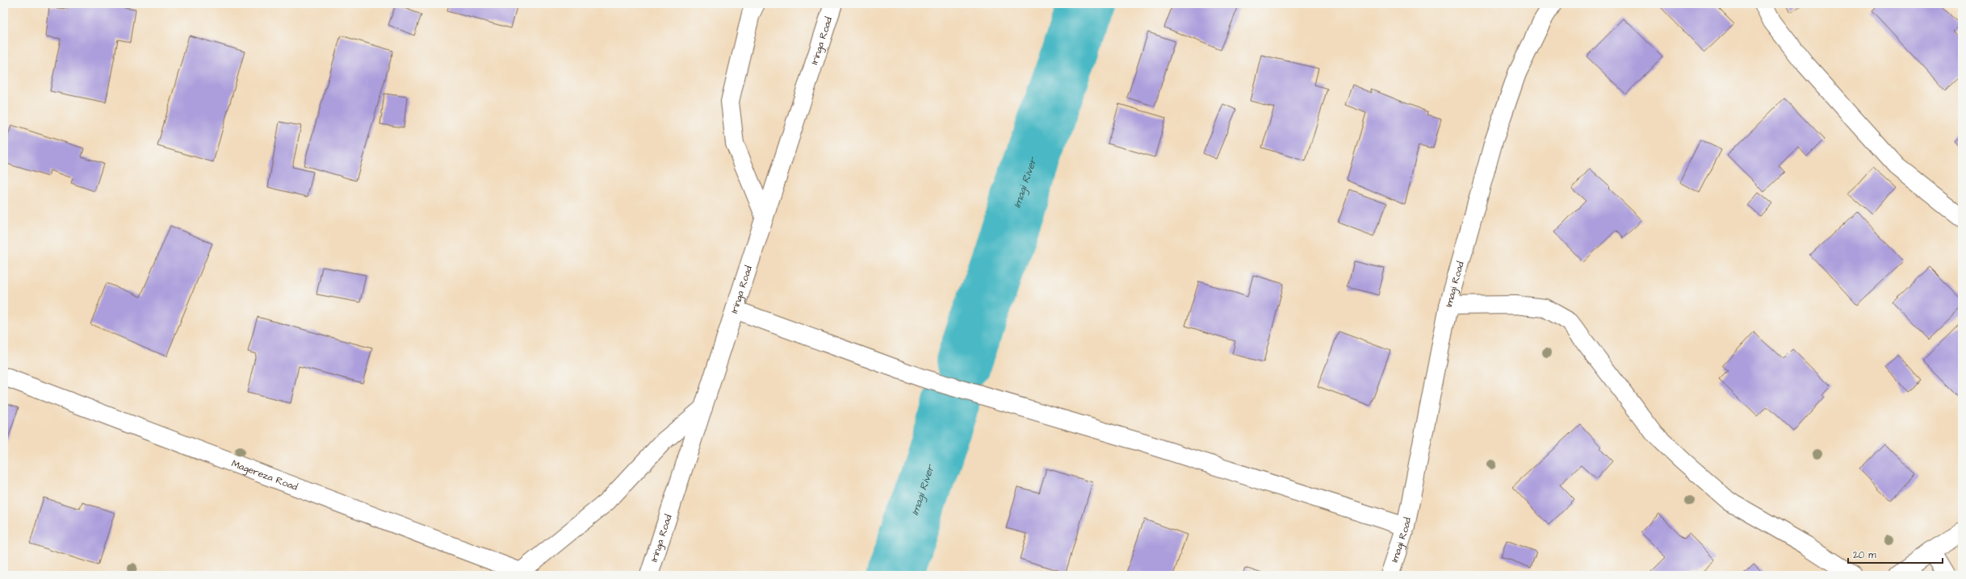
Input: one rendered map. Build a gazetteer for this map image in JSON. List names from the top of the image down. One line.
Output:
{"streets":{"main road":["Iringa Road","Imagi Road","Magereza Road"]},"water":["Imagi River"],"scale_bar":"20 m"}
